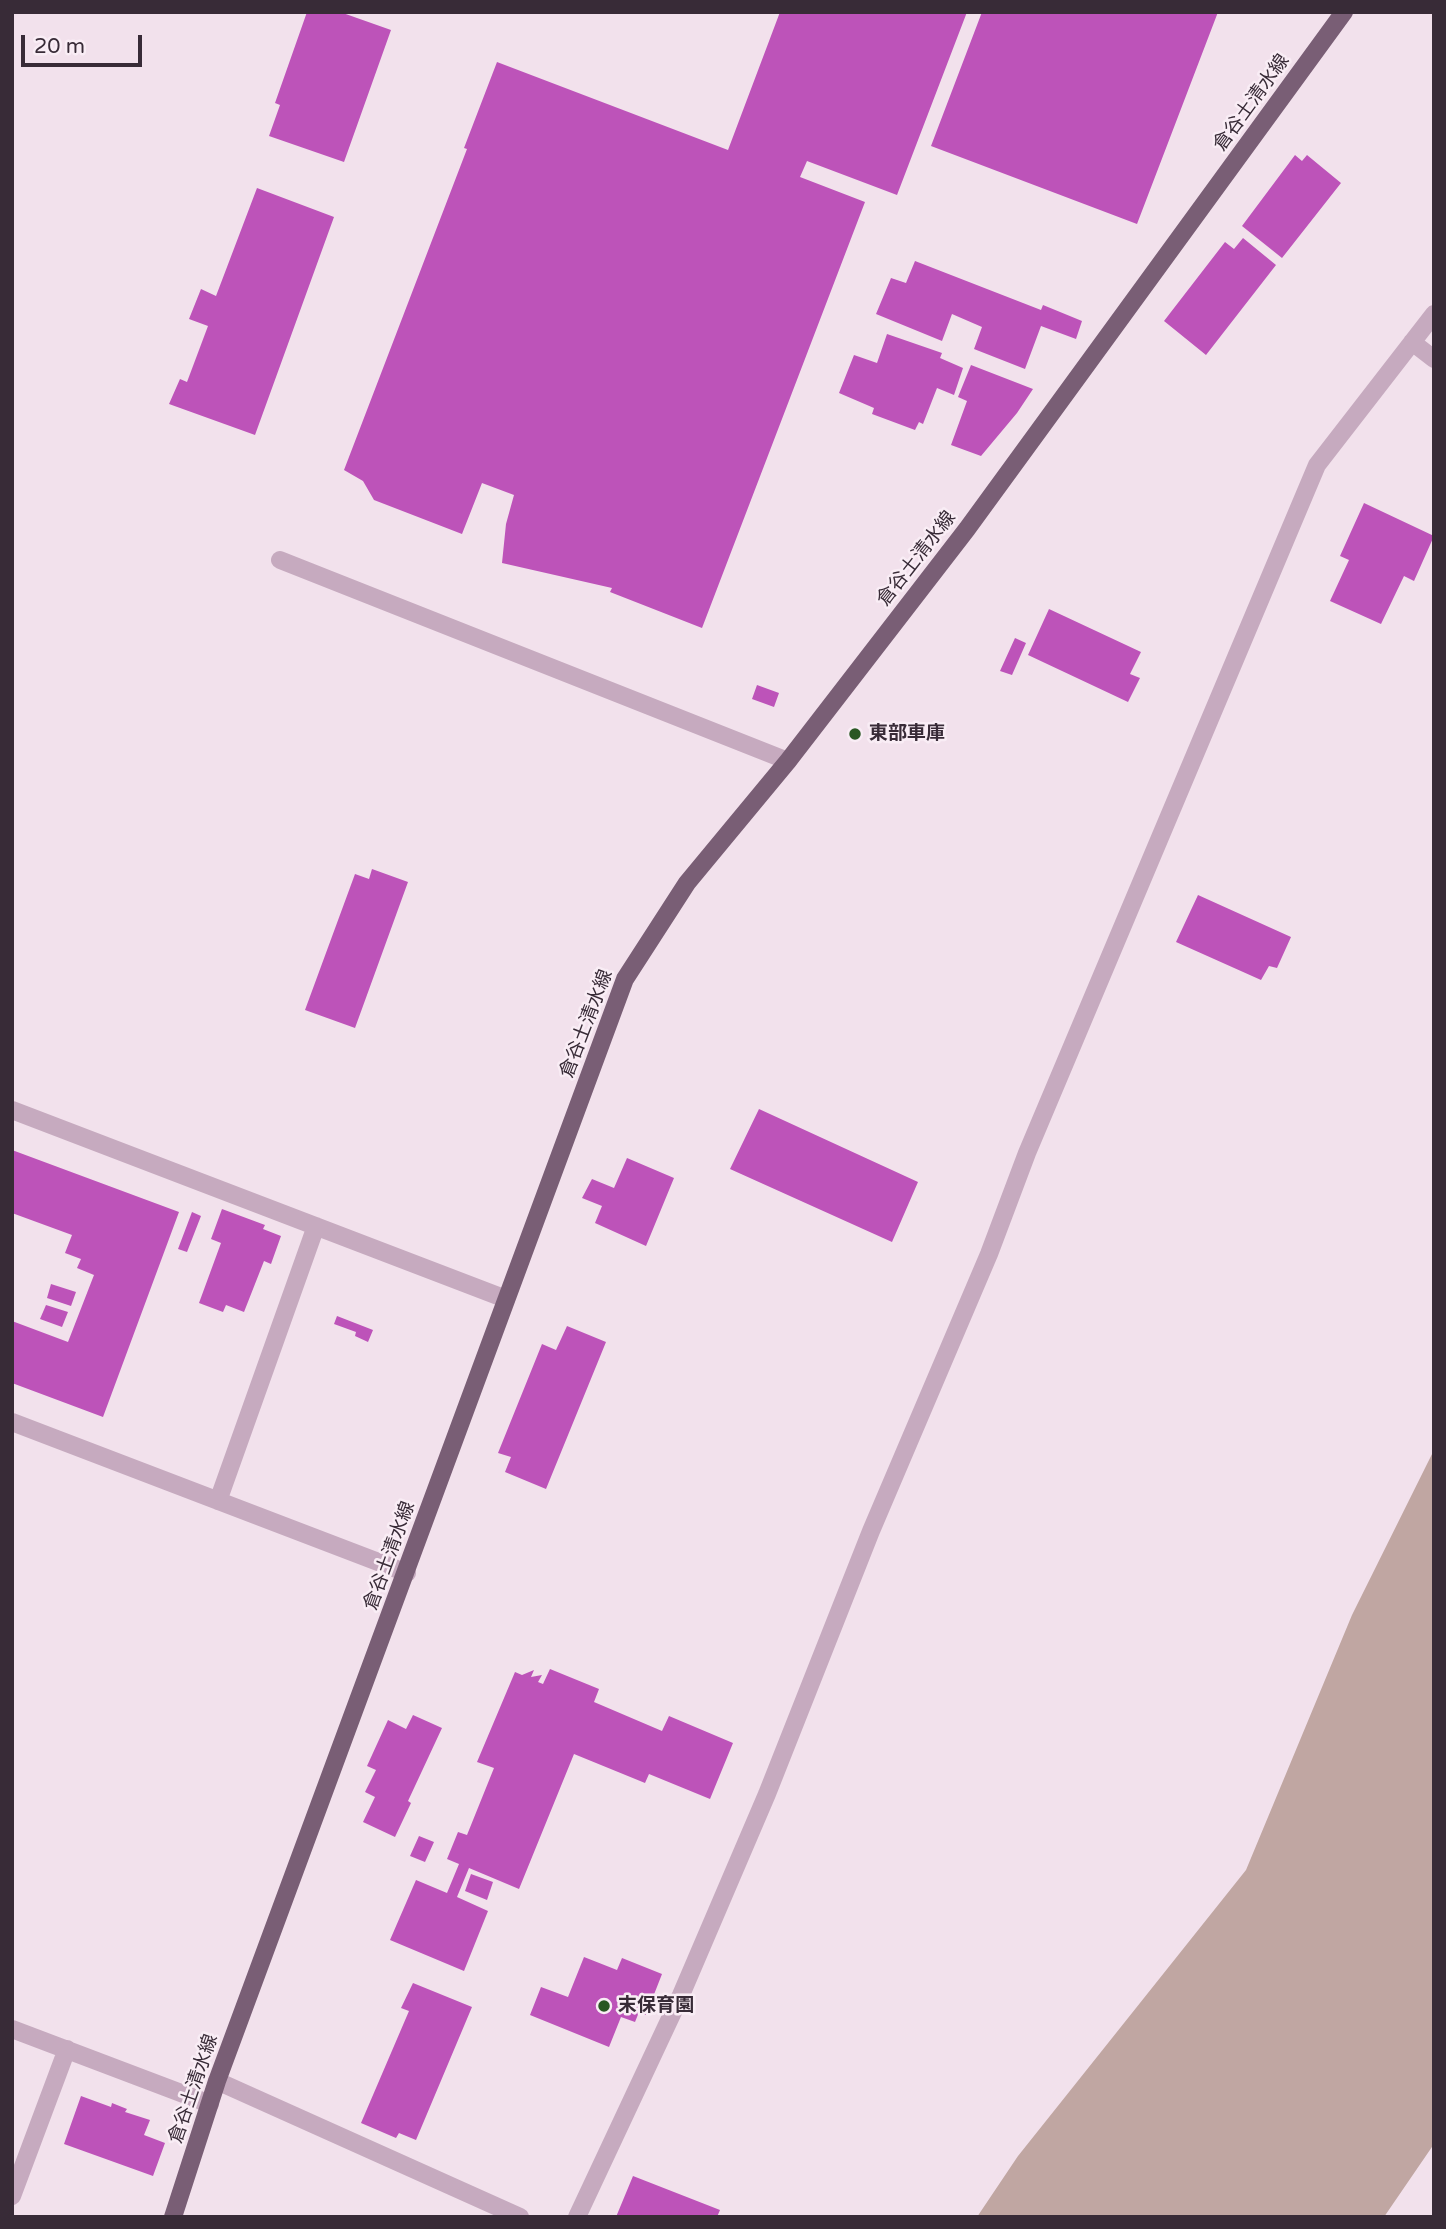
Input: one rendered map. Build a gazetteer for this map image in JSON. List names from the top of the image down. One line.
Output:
{"streets":{"main road":["倉谷土清水線"]},"places":["東部車庫","末保育園"],"scale_bar":"20 m"}
